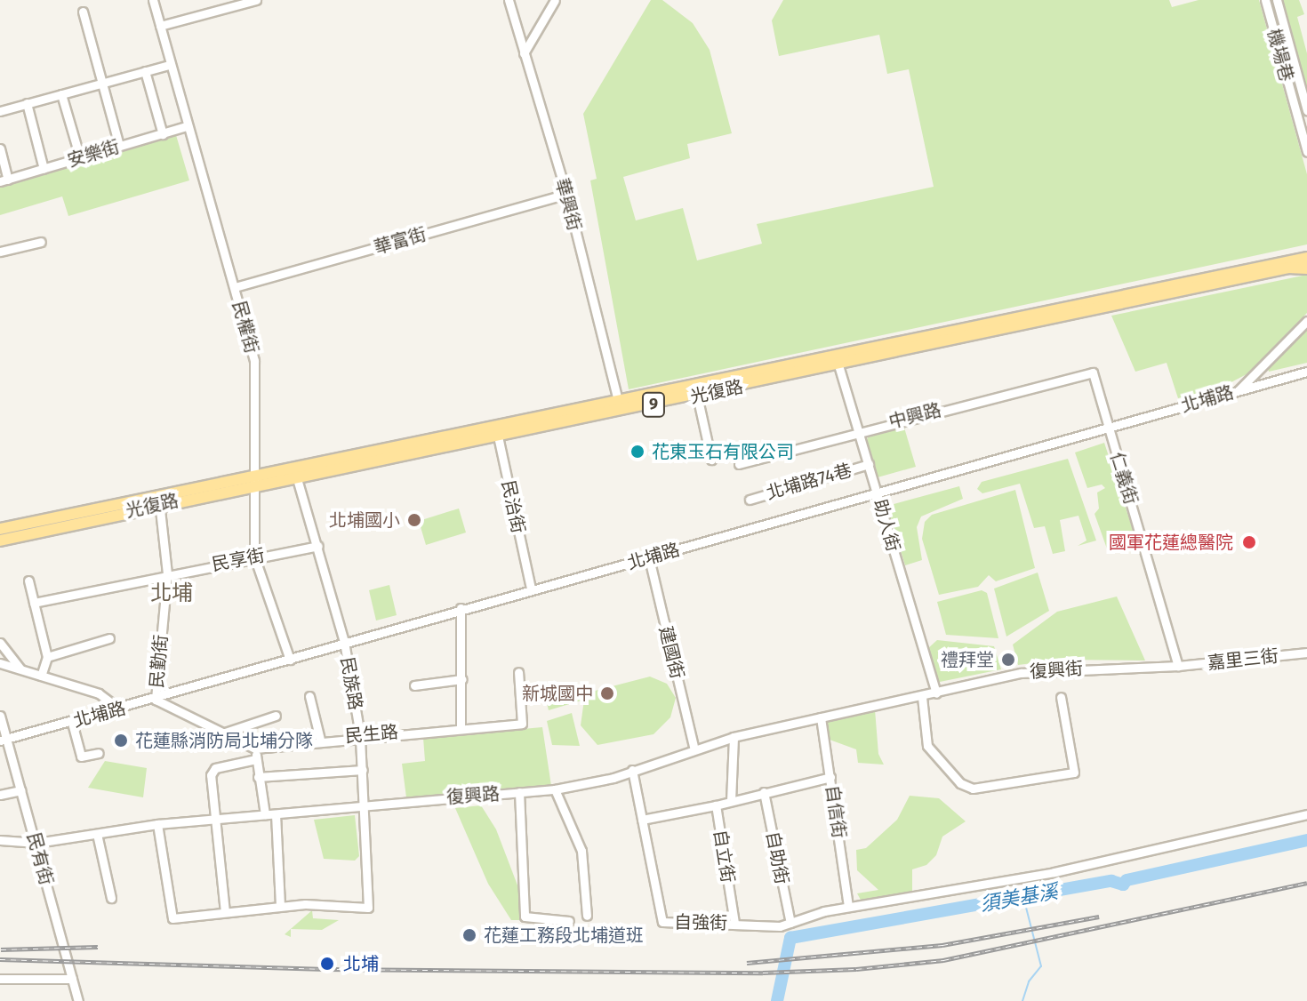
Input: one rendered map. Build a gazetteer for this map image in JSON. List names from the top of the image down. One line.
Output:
{"streets":{"main road":["光復路","9"],"street":["機場巷","安樂街","華興街","華富街","民權街","北埔路","中興路","仁義街","北埔路74巷","民治街","助人街","民享街","建國街","嘉里三街","民勤街","復興街","民族路","民生路","復興路","自信街","自立街","自助街","民有街","自強街"]},"crossings":[["安樂街","民權街"],["華興街","華富街"],["華興街","光復路"],["華富街","民權街"],["民權街","光復路"],["民權街","北埔路"],["民權街","民享街"],["光復路","民治街"],["光復路","助人街"],["光復路","民勤街"],["光復路","民族路"],["北埔路","仁義街"],["北埔路","民治街"],["北埔路","助人街"],["北埔路","建國街"],["北埔路","民勤街"],["北埔路","民族路"],["北埔路","民有街"],["中興路","仁義街"],["中興路","助人街"],["仁義街","嘉里三街"],["仁義街","復興街"],["北埔路74巷","助人街"],["助人街","復興街"],["助人街","復興路"],["民享街","民勤街"],["民享街","民族路"],["建國街","復興路"],["嘉里三街","復興街"],["復興街","復興路"],["民族路","民生路"],["民族路","復興路"],["復興路","自信街"],["復興路","民有街"],["復興路","自強街"],["自信街","自立街"],["自信街","自強街"],["自立街","自助街"],["自立街","自強街"],["自助街","自強街"]],"districts":["北埔"],"water":["須美基溪"],"places":["花東玉石有限公司","北埔國小","國軍花蓮總醫院","禮拜堂","新城國中","花蓮縣消防局北埔分隊","花蓮工務段北埔道班","北埔"]}
